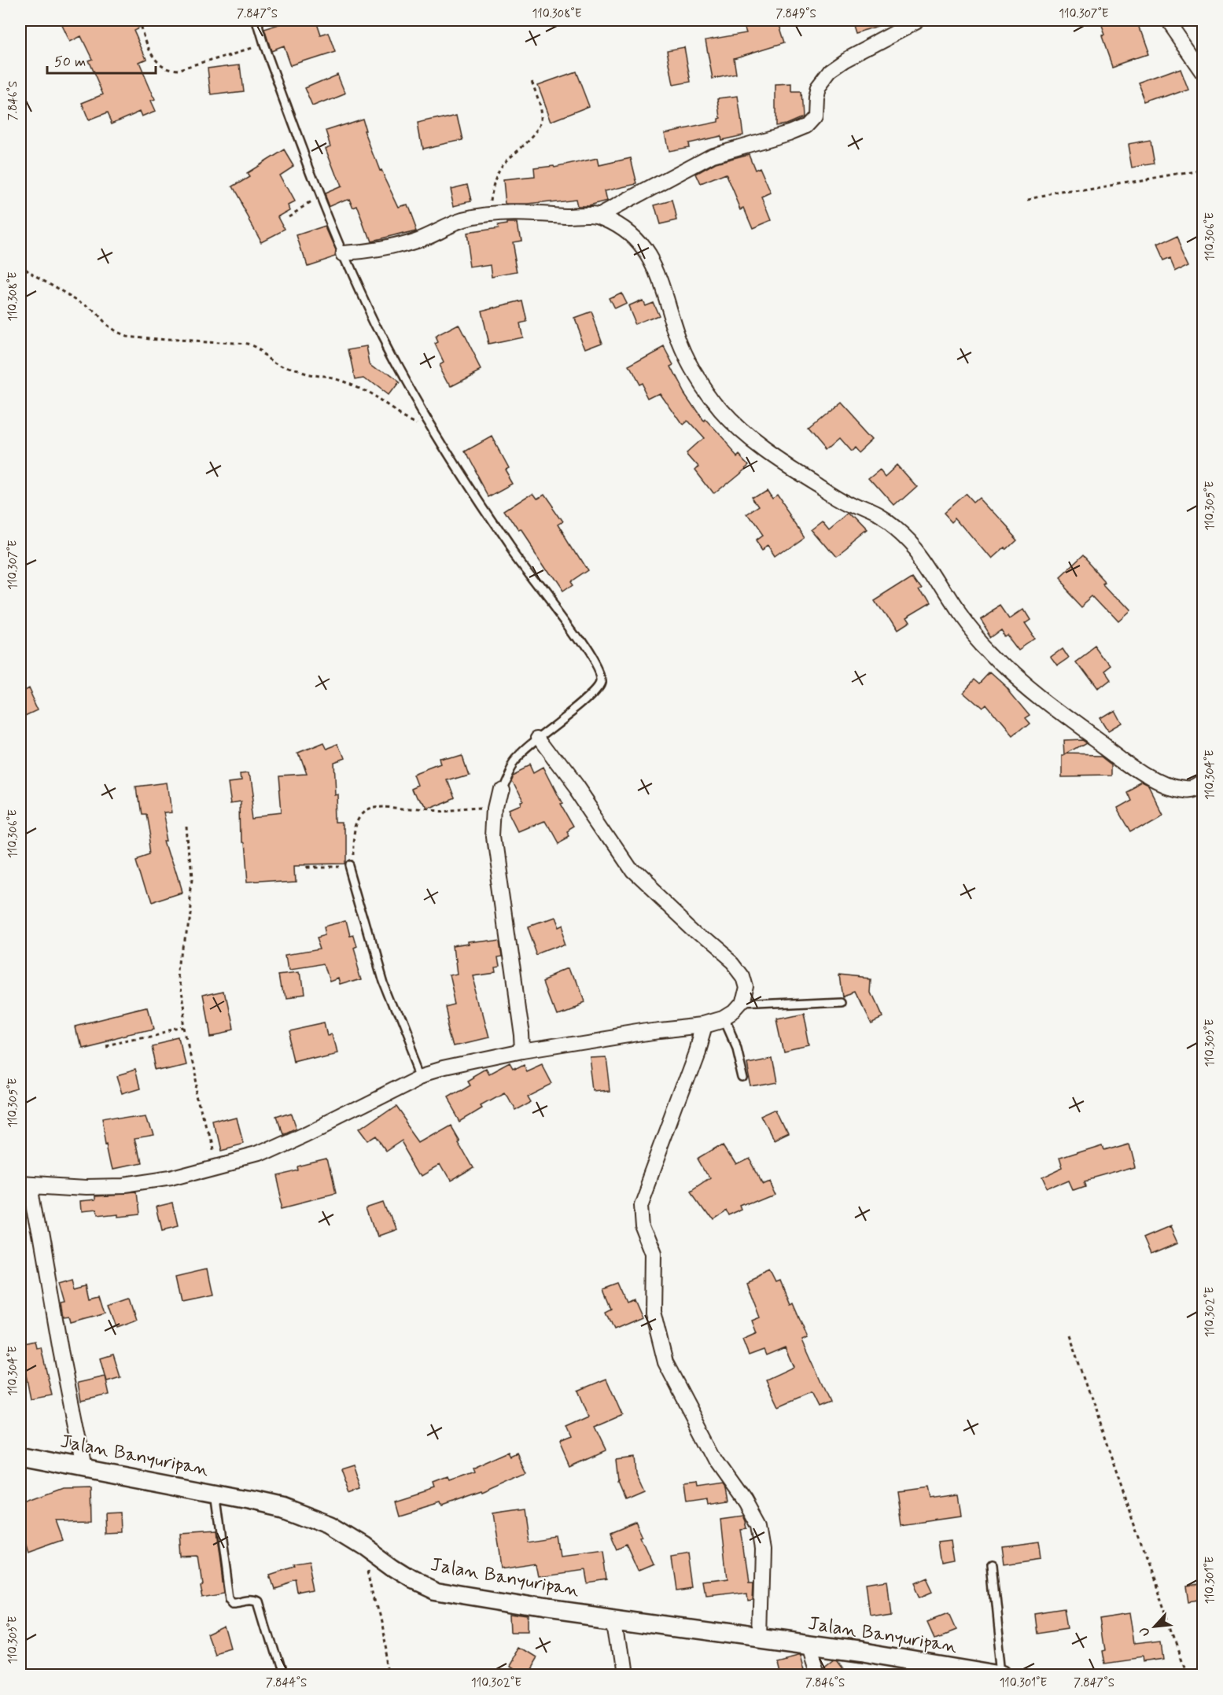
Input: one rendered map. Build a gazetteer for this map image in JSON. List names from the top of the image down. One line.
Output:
{"streets":{"street":["Jalan Banyuripan"]},"scale_bar":"50 m","north":"bottom left","coordinates":["7.847°S","110.308°E","7.849°S","110.307°E","7.846°S","110.306°E","110.305°E","110.304°E","110.303°E","110.302°E","110.301°E","7.844°S"]}
